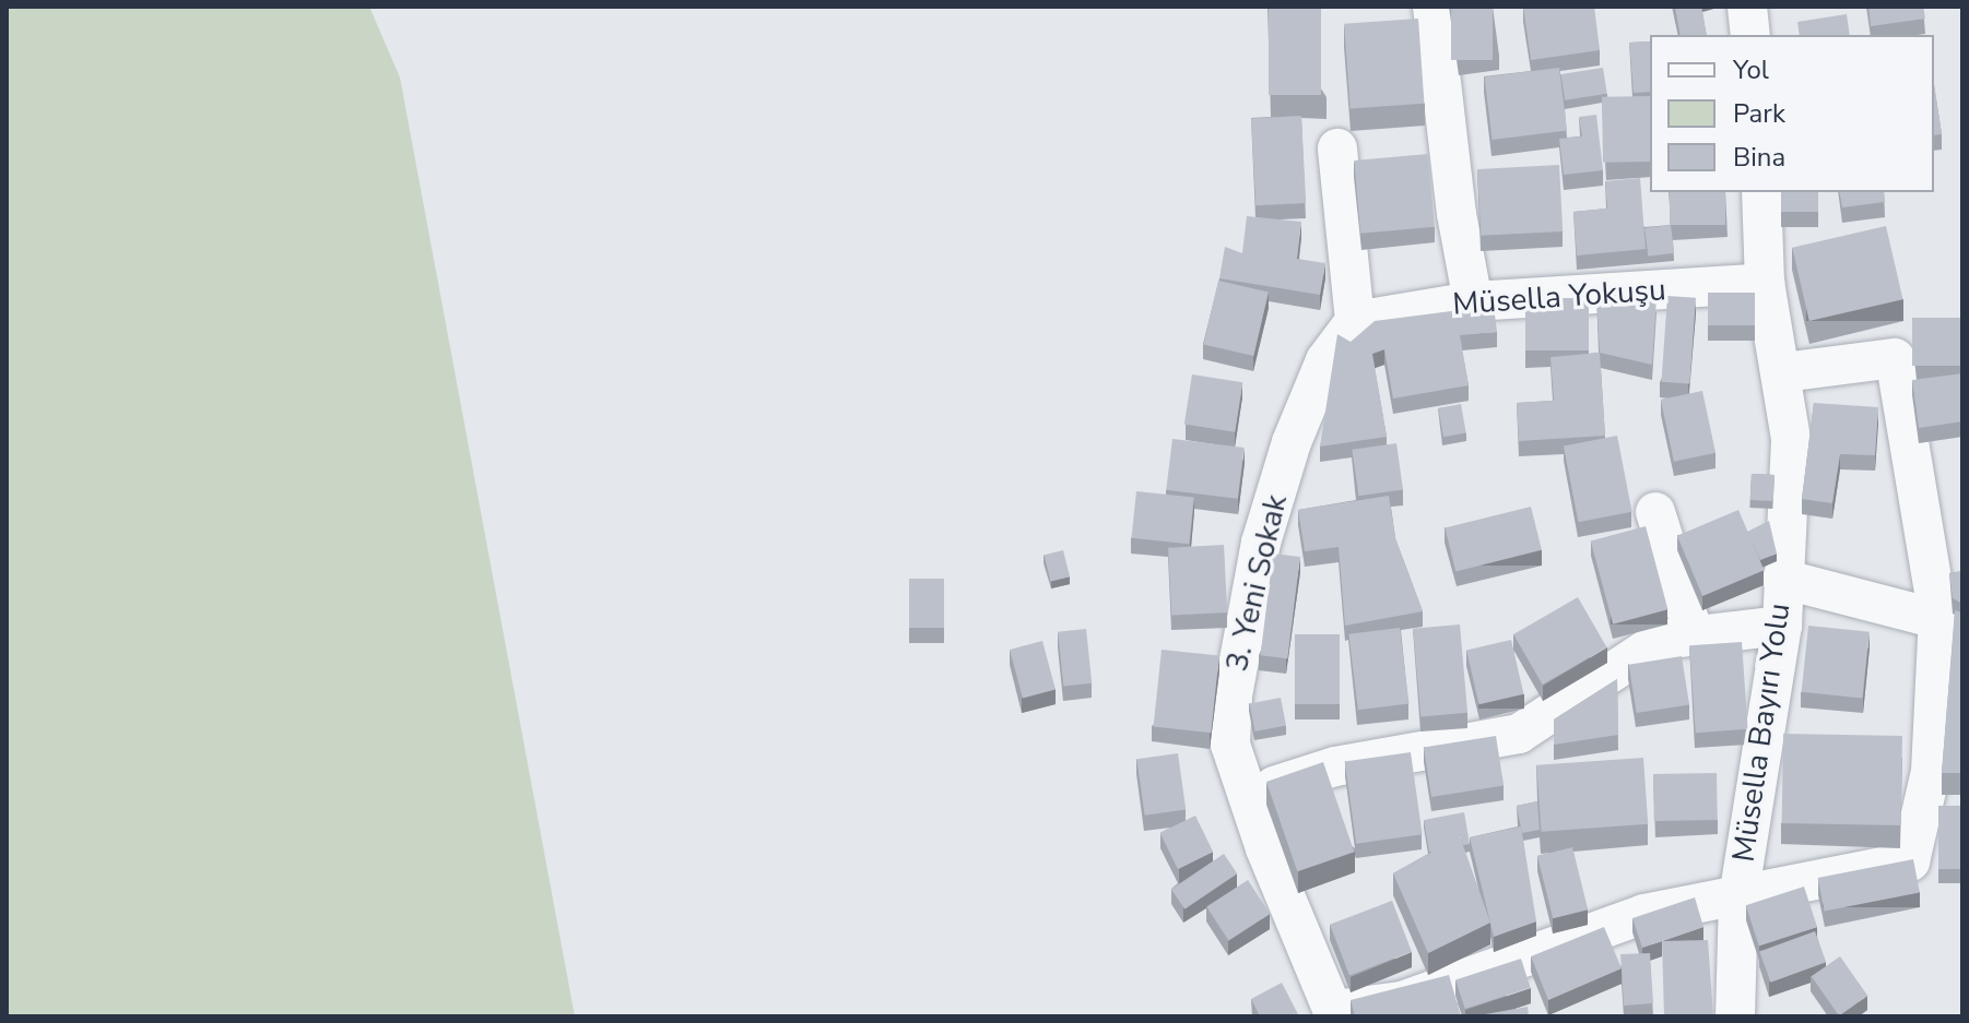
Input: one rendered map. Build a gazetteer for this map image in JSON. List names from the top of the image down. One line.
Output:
{"streets":{"street":["Müsella Yokuşu","3. Yeni Sokak","Müsella Bayırı Yolu"]},"crossings":[["Müsella Yokuşu","3. Yeni Sokak"],["Müsella Yokuşu","Müsella Bayırı Yolu"]],"legend":["Yol","Park","Bina"]}
